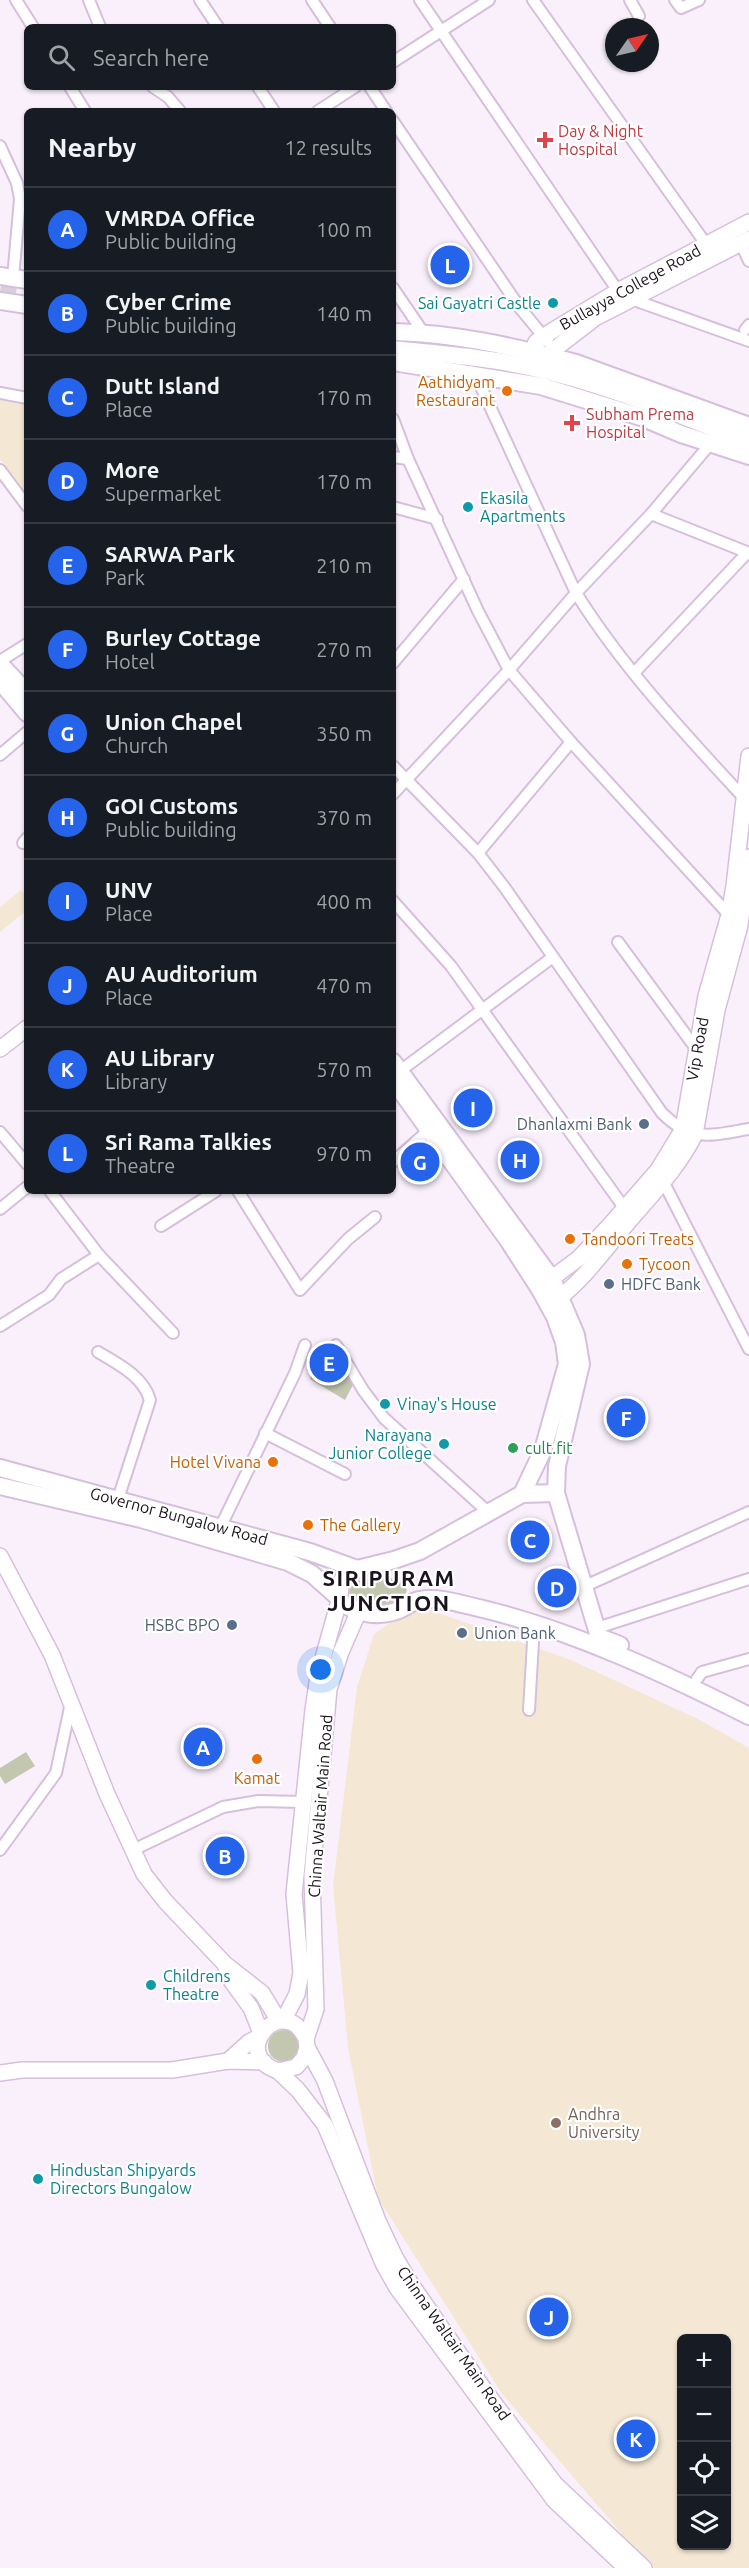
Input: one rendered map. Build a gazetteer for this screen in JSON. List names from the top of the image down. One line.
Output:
{"streets":{"main road":["Governor Bungalow Road"],"street":["Bullayya College Road","Vip Road","Chinna Waltair Main Road"]},"districts":["SIRIPURAM JUNCTION"],"places":{"health":["Day & Night Hospital","Subham Prema Hospital"],"other":["Sai Gayatri Castle","Aathidyam Restaurant","Ekasila Apartments","Dhanlaxmi Bank","Tandoori Treats","Tycoon","HDFC Bank","Vinay's House","Narayana Junior College","cult.fit","Hotel Vivana","The Gallery","HSBC BPO","Union Bank","Kamat","Childrens Theatre","Andhra University","Hindustan Shipyards Directors Bungalow"]},"north":"top right","page":{"search":"Search here","heading":["Nearby","12 results"],"list":[{"mark":"A","name":"VMRDA Office","note":"Public building","value":"100 m"},{"mark":"B","name":"Cyber Crime","note":"Public building","value":"140 m"},{"mark":"C","name":"Dutt Island","note":"Place","value":"170 m"},{"mark":"D","name":"More","note":"Supermarket","value":"170 m"},{"mark":"E","name":"SARWA Park","note":"Park","value":"210 m"},{"mark":"F","name":"Burley Cottage","note":"Hotel","value":"270 m"},{"mark":"G","name":"Union Chapel","note":"Church","value":"350 m"},{"mark":"H","name":"GOI Customs","note":"Public building","value":"370 m"},{"mark":"I","name":"UNV","note":"Place","value":"400 m"},{"mark":"J","name":"AU Auditorium","note":"Place","value":"470 m"},{"mark":"K","name":"AU Library","note":"Library","value":"570 m"},{"mark":"L","name":"Sri Rama Talkies","note":"Theatre","value":"970 m"}],"pins":["L","I","H","G","E","F","C","D","A","B","J","K"],"map_buttons":["+","−"]}}
